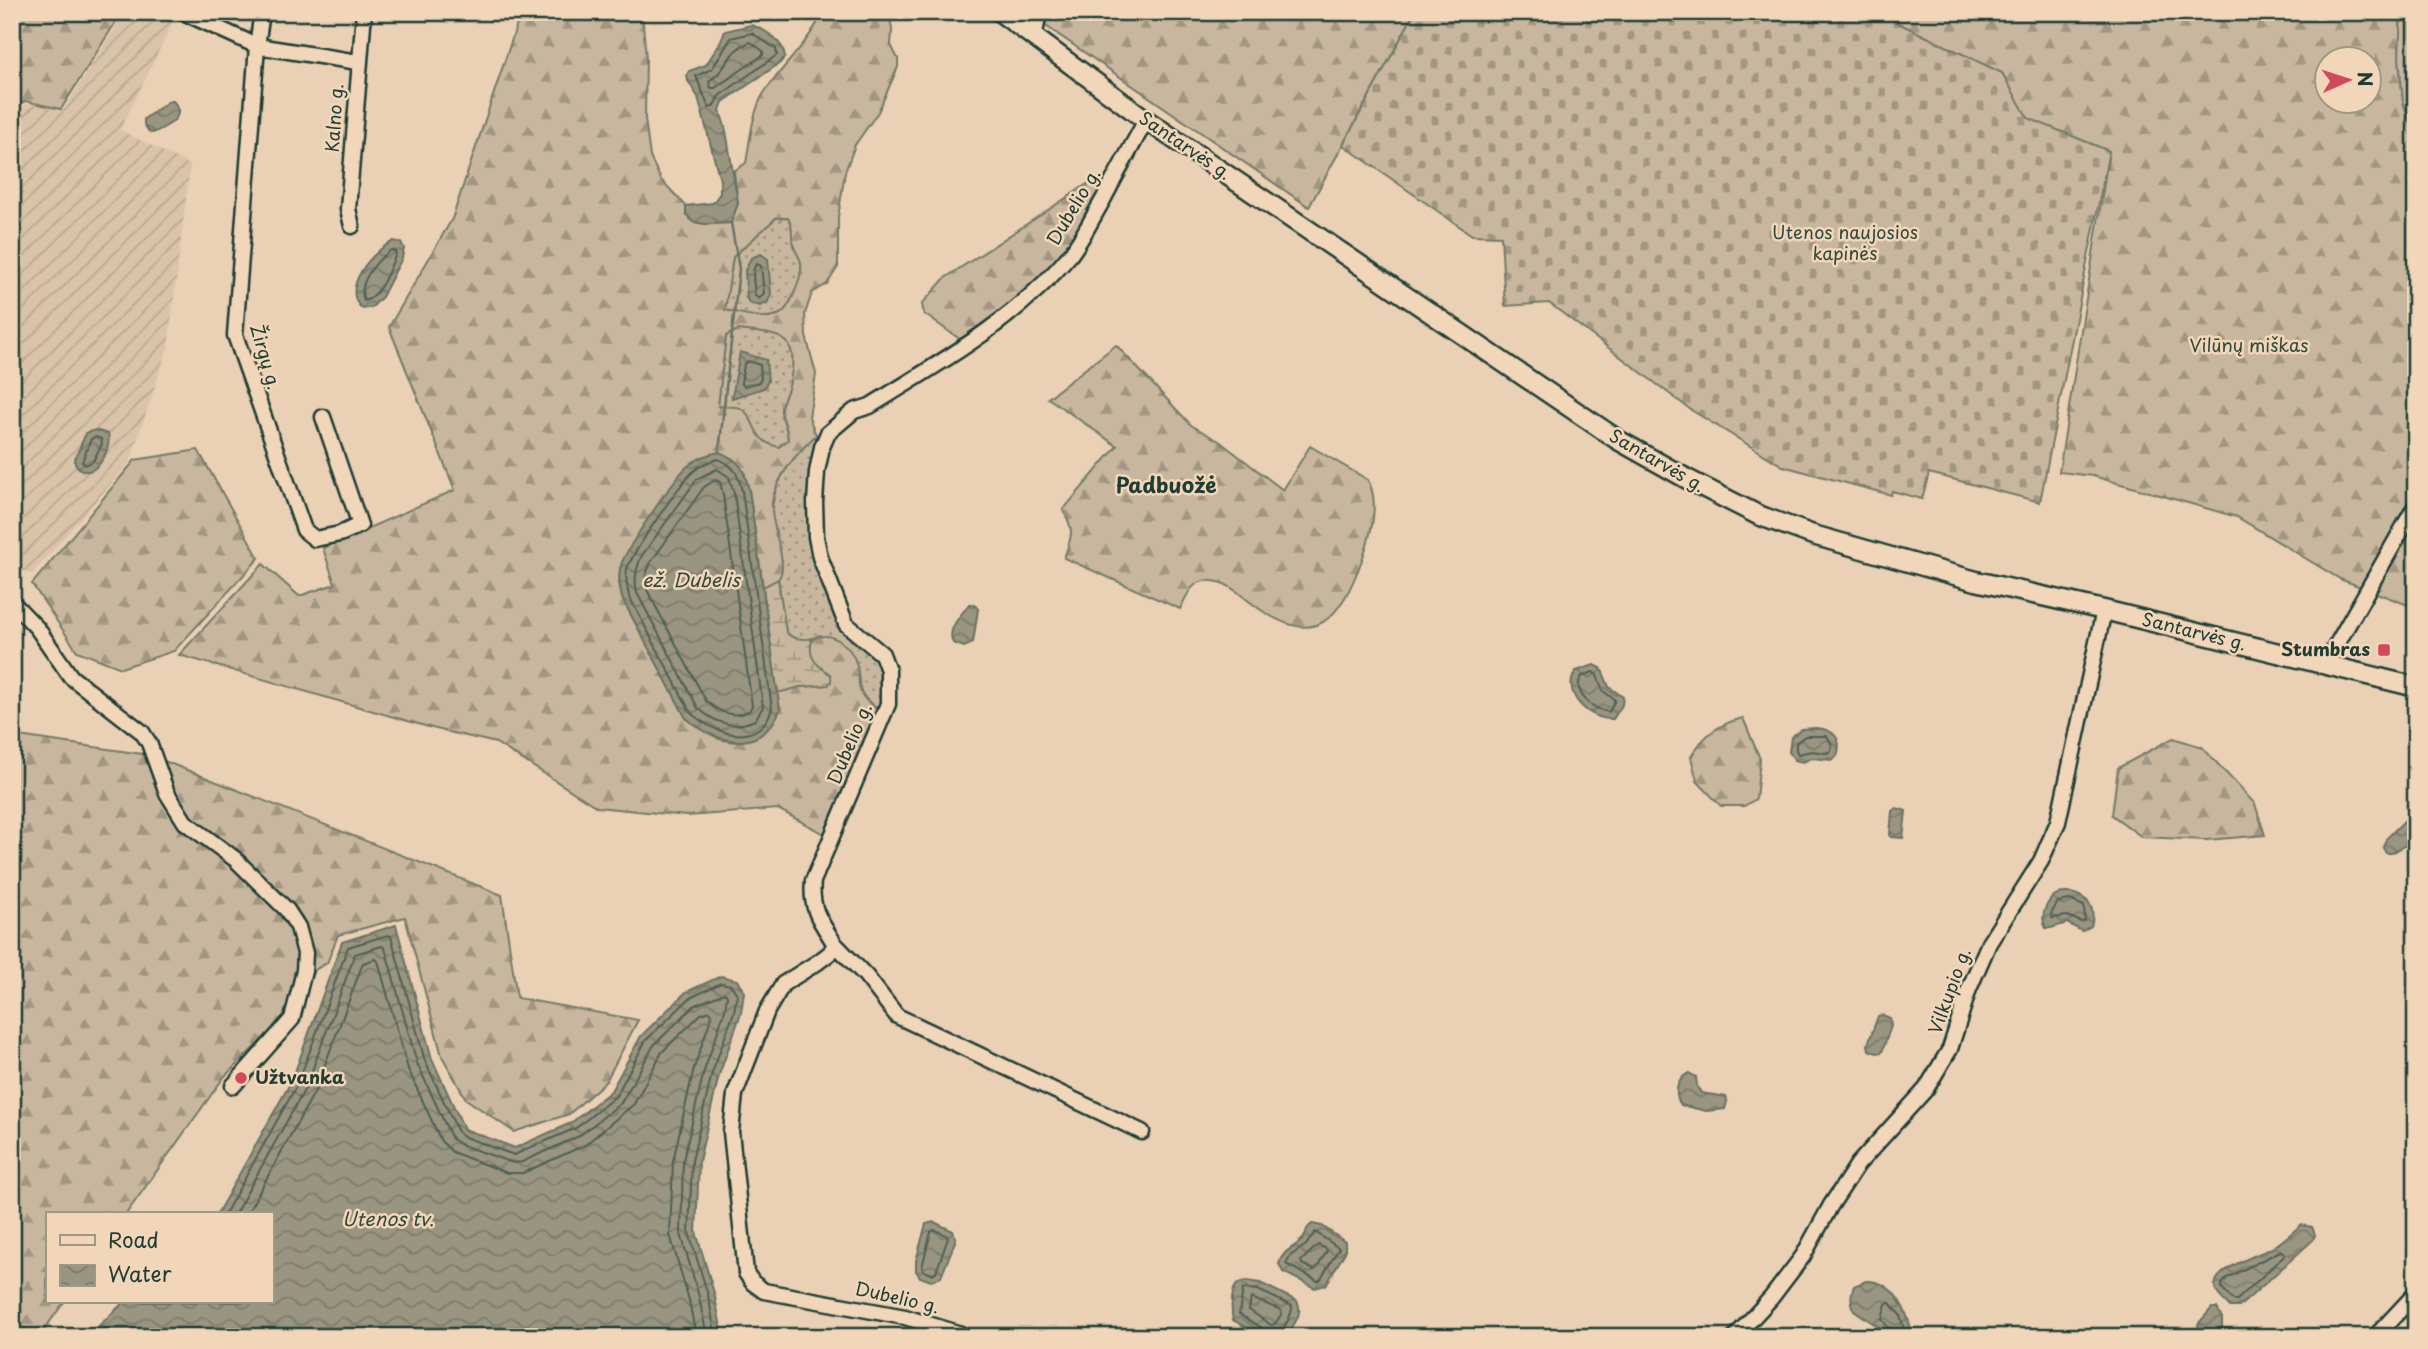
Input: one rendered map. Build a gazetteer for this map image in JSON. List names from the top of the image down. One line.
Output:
{"streets":{"main road":["Santarvės g."],"street":["Kalno g.","Dubelio g.","Žirgų g.","Vilkupio g."]},"crossings":[["Santarvės g.","Dubelio g."],["Santarvės g.","Vilkupio g."]],"districts":["Padbuožė"],"water":["ež. Dubelis","Utenos tv."],"parks":["Utenos naujosios kapinės","Vilūnų miškas"],"places":{"transit":["Stumbras"],"other":["Užtvanka"]},"legend":["Road","Water"],"north":"right"}
